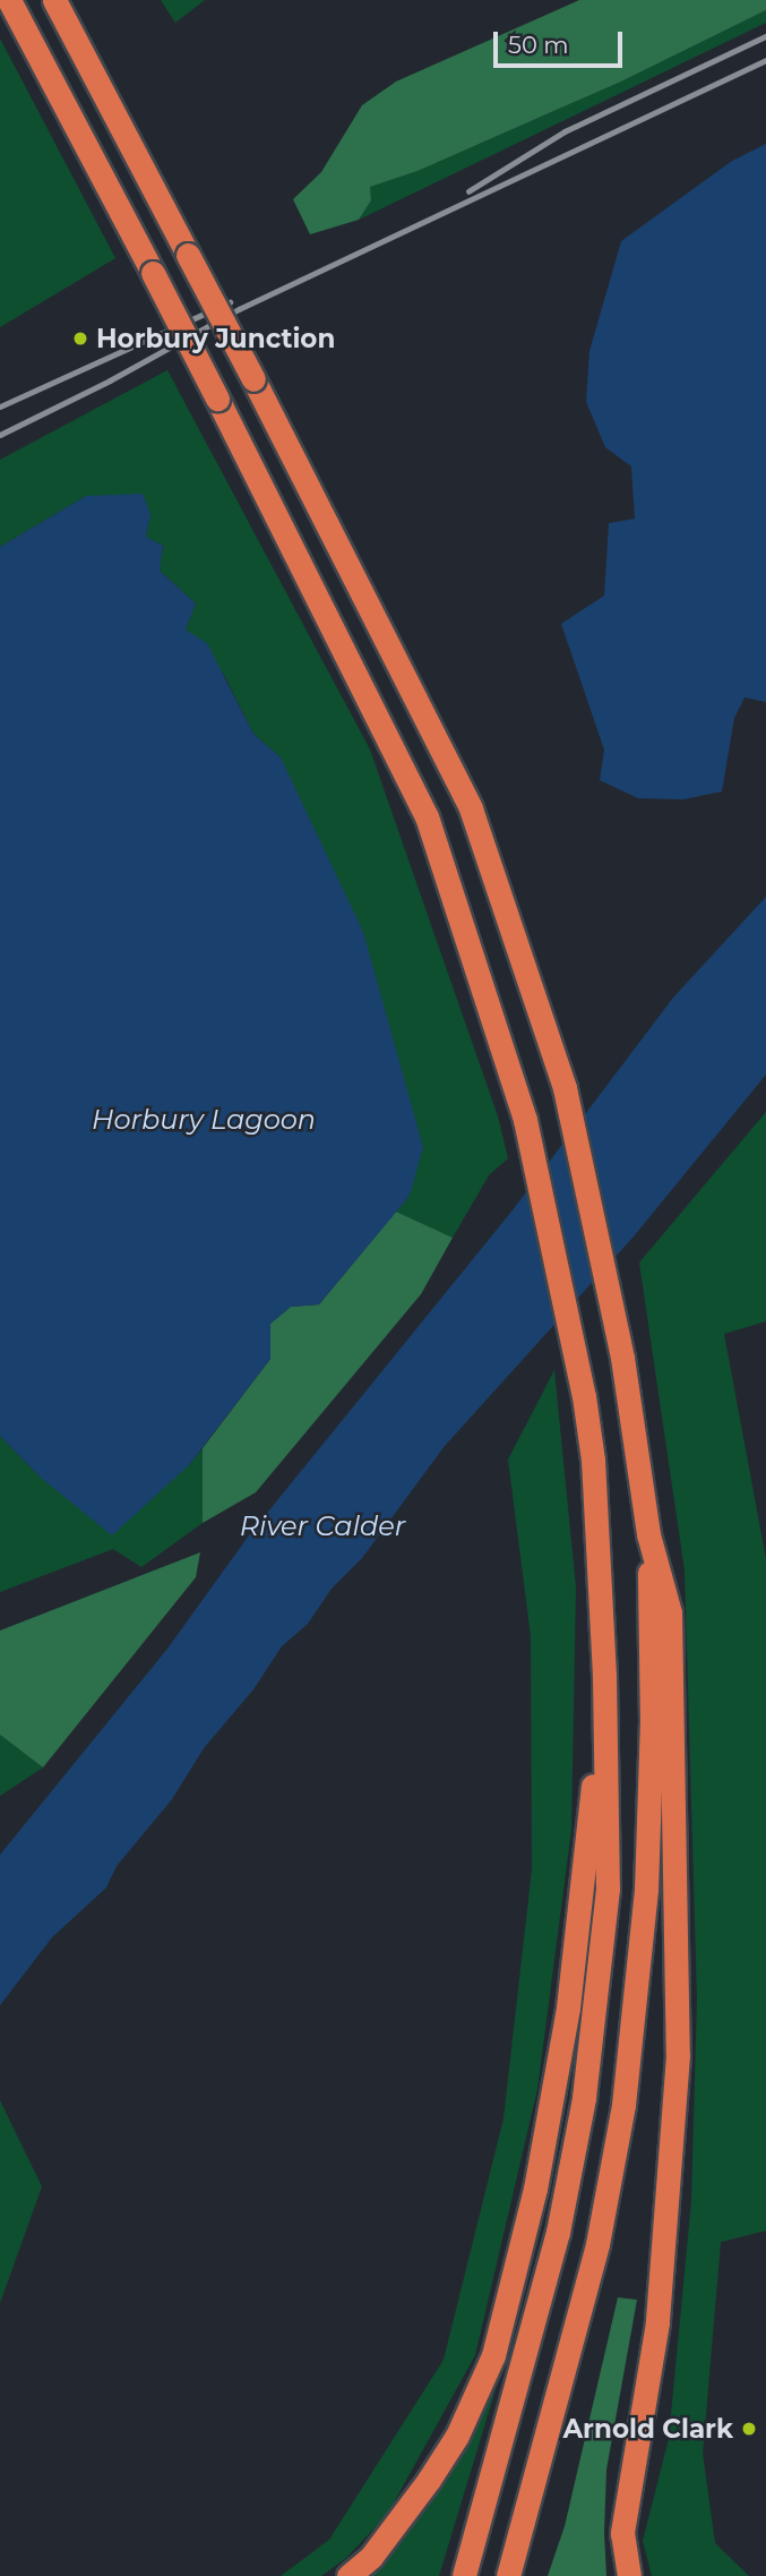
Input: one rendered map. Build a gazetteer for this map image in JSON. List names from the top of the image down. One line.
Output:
{"water":["Horbury Lagoon","River Calder"],"places":["Horbury Junction","Arnold Clark"],"scale_bar":"50 m"}
